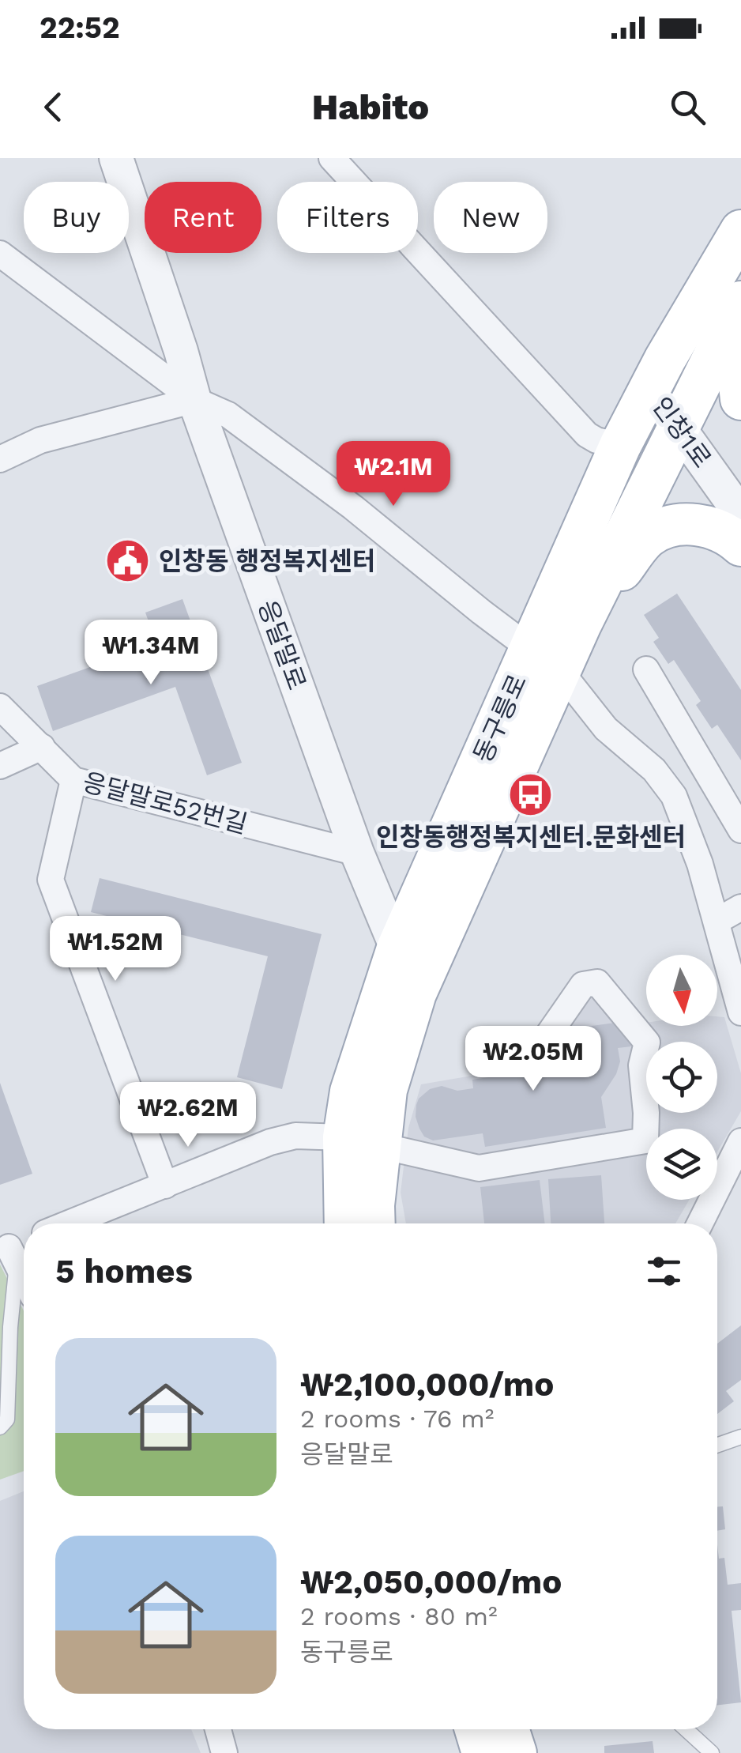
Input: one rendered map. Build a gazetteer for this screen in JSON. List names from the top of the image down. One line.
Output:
{"streets":{"main road":["동구릉로"],"street":["인창1로","응달말로","응달말로52번길"]},"crossings":[["인창1로","동구릉로"],["응달말로","동구릉로"],["응달말로","응달말로52번길"]],"places":{"public building":["인창동 행정복지센터"],"bus stop":["인창동행정복지센터.문화센터"]},"north":"bottom","page":{"status":"22:52","header":"Habito","chip":["Buy","Rent","Filters","New"],"price":["₩2.1M","₩1.34M","₩1.52M","₩2.05M","₩2.62M"],"heading":"5 homes","list":[{"name":"₩2,100,000/mo","note":"2 rooms · 76 m² · 응달말로"},{"name":"₩2,050,000/mo","note":"2 rooms · 80 m² · 동구릉로"}]}}
